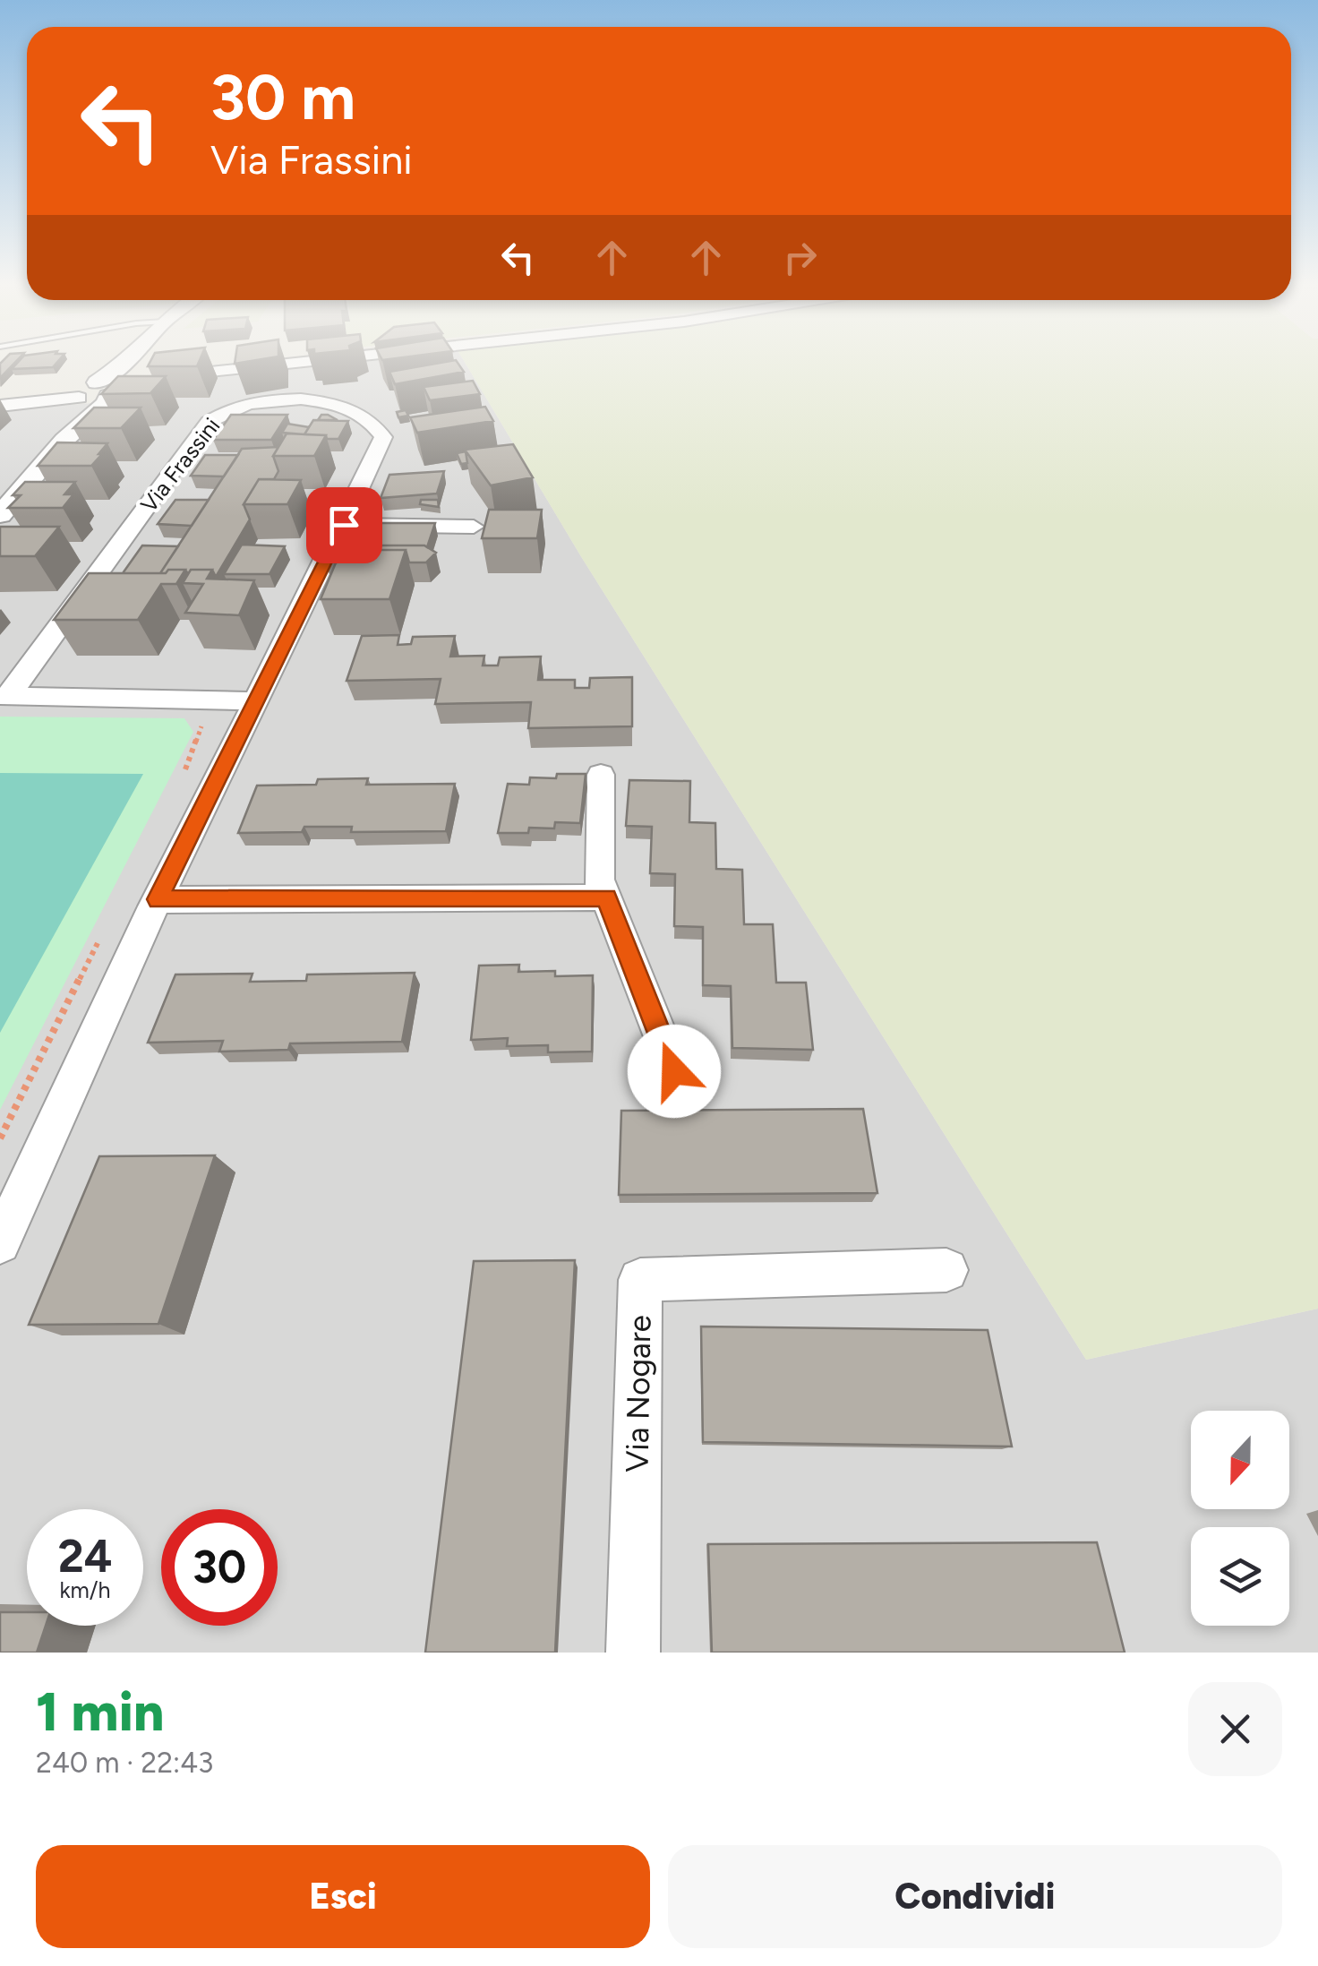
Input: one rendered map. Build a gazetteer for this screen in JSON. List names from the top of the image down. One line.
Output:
{"streets":{"street":["Via Frassini","Via Nogare"]},"north":"bottom","page":{"turn":["30 m","Via Frassini"],"speed":"24 km/h","limit":"30","heading":["1 min","240 m · 22:43"],"buttons":["Esci","Condividi"]}}
